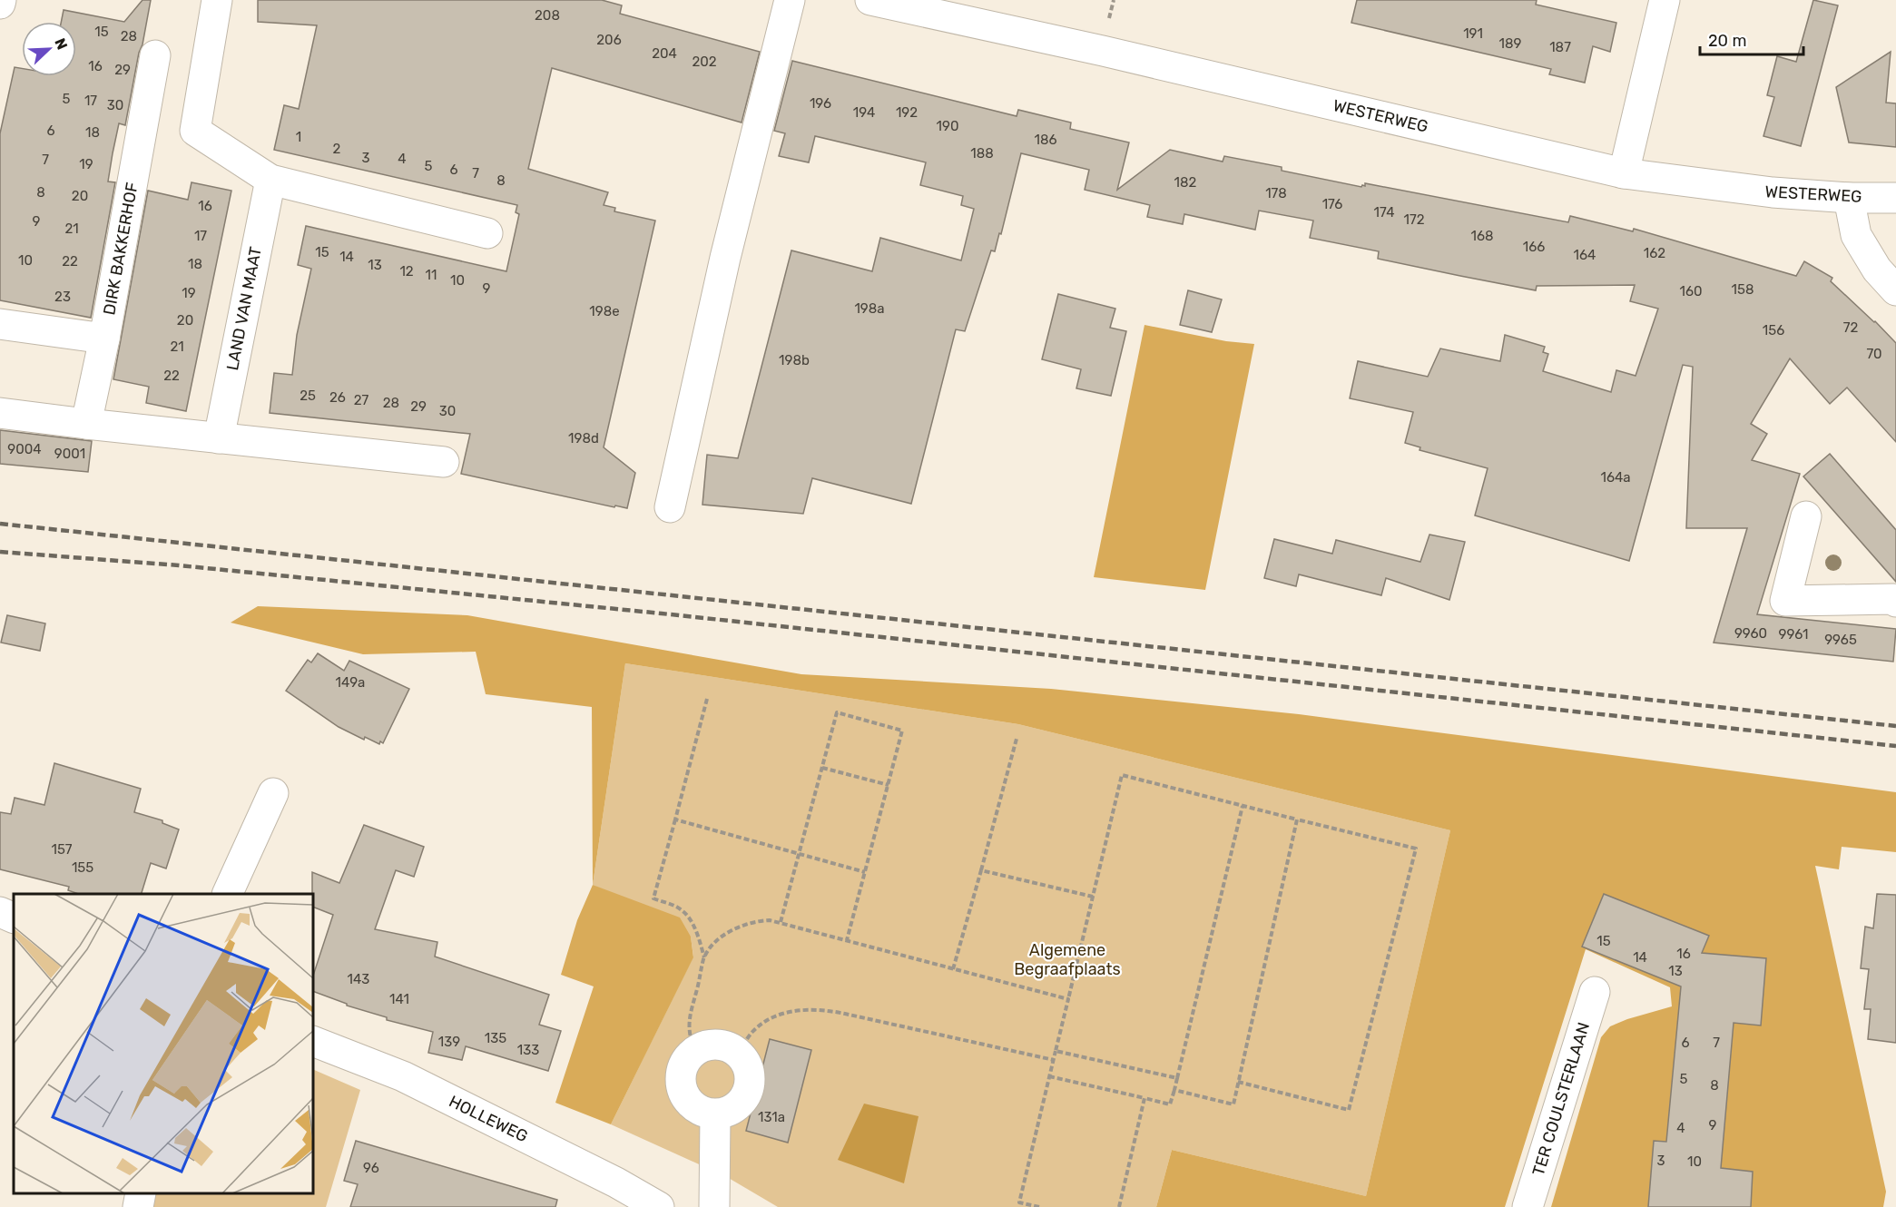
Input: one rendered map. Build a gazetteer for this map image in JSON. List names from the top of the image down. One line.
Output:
{"streets":{"street":["WESTERWEG","DIRK BAKKERHOF","LAND VAN MAAT","TER COULSTERLAAN","HOLLEWEG"]},"parks":["Algemene Begraafplaats"],"house_numbers":["208","15","191","28","206","189","187","204","202","16","29","5","17","196","30","194","192","190","6","18","1","186","2","188","3","4","7","19","5","6","7","8","182","8","178","20","176","16","174","172","9","21","17","168","166","15","162","164","14","10","22","18","13","12","11","10","9","158","160","19","23","198a","198e","20","72","156","21","70","198b","22","25","26","27","28","29","30","198d","9004","9001","164a","9960","9961","9965","149a","157","155","15","16","14","13","143","141","135","139","6","7","133","5","8","131a","9","4","3","10","96"],"scale_bar":"20 m","north":"top right"}
